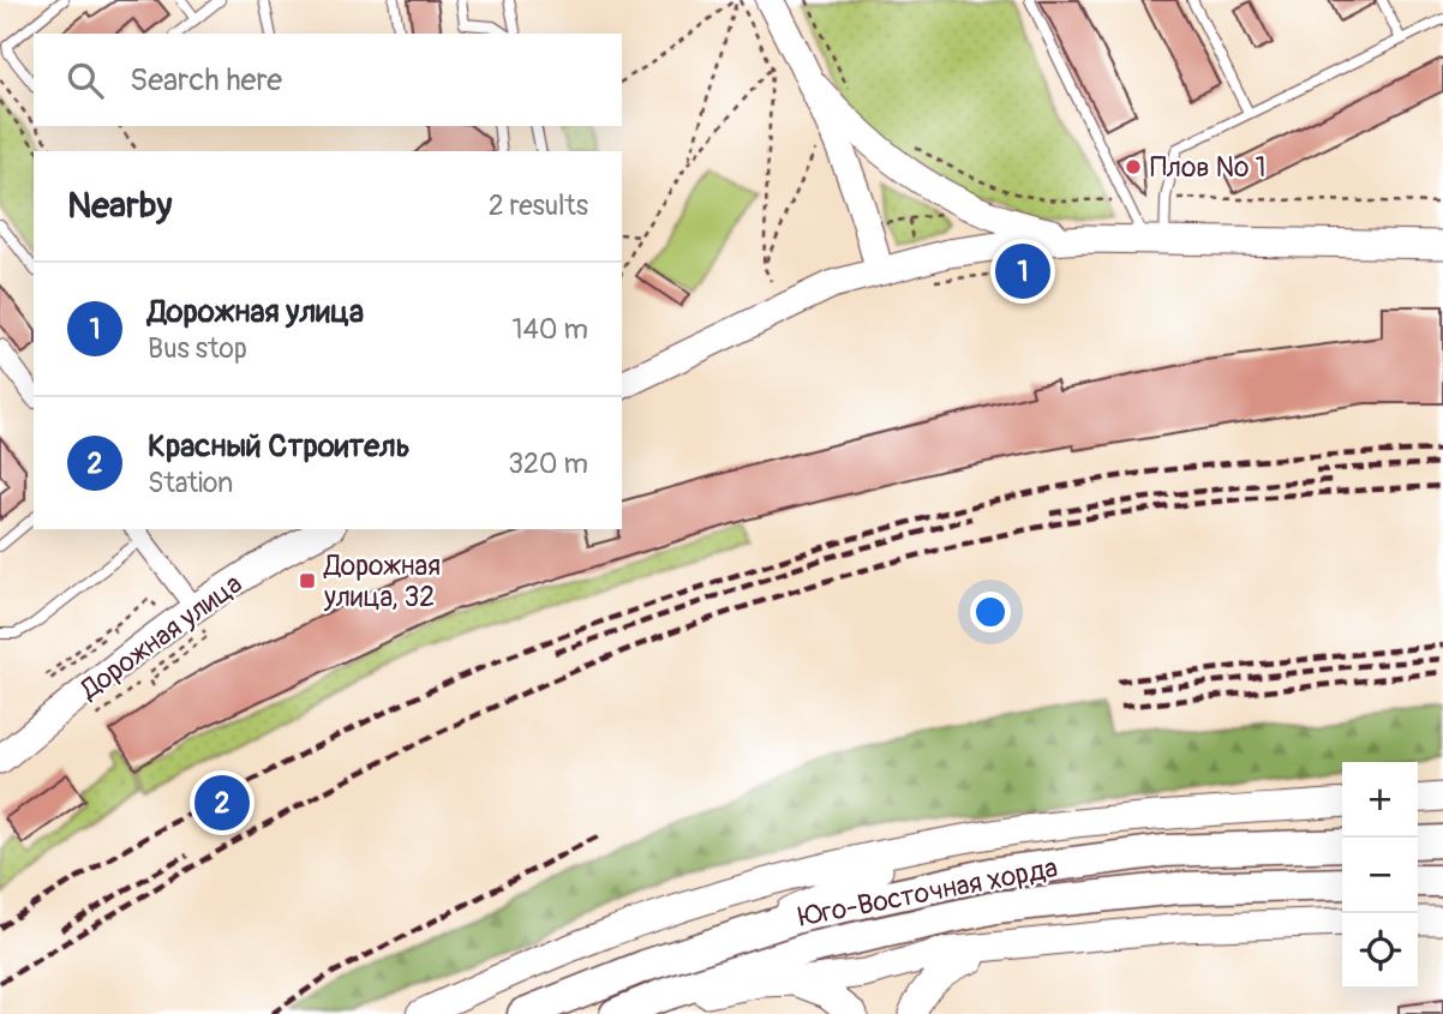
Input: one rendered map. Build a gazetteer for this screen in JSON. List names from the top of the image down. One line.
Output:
{"streets":{"main road":["Юго-Восточная хорда"],"street":["Дорожная улица"]},"places":{"other":["Плов № 1"],"transit":["Дорожная улица, 32"]},"page":{"search":"Search here","heading":["Nearby","2 results"],"pins":["1","2"],"list":[{"mark":"1","name":"Дорожная улица","note":"Bus stop","value":"140 m"},{"mark":"2","name":"Красный Строитель","note":"Station","value":"320 m"}],"map_buttons":["+","−"]}}
